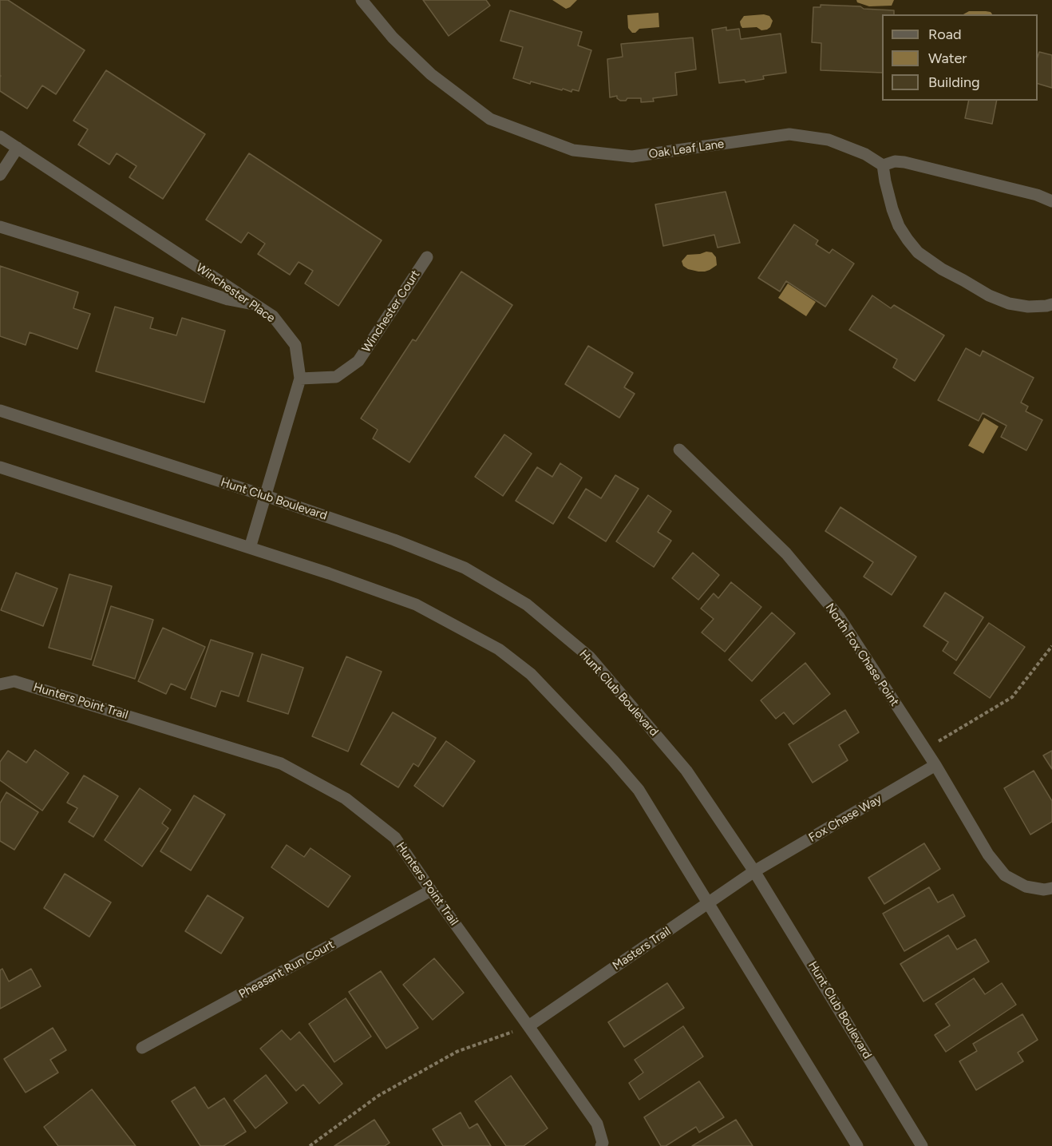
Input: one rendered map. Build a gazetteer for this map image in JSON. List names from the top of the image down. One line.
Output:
{"streets":{"street":["Oak Leaf Lane","Winchester Place","Winchester Court","Hunt Club Boulevard","North Fox Chase Point","Hunters Point Trail","Fox Chase Way","Masters Trail","Pheasant Run Court"]},"crossings":[["Winchester Place","Winchester Court"],["Winchester Place","Hunt Club Boulevard"],["Hunt Club Boulevard","Fox Chase Way"],["Hunt Club Boulevard","Masters Trail"],["North Fox Chase Point","Fox Chase Way"],["Hunters Point Trail","Masters Trail"],["Hunters Point Trail","Pheasant Run Court"],["Fox Chase Way","Masters Trail"]],"legend":["Road","Water","Building"]}
